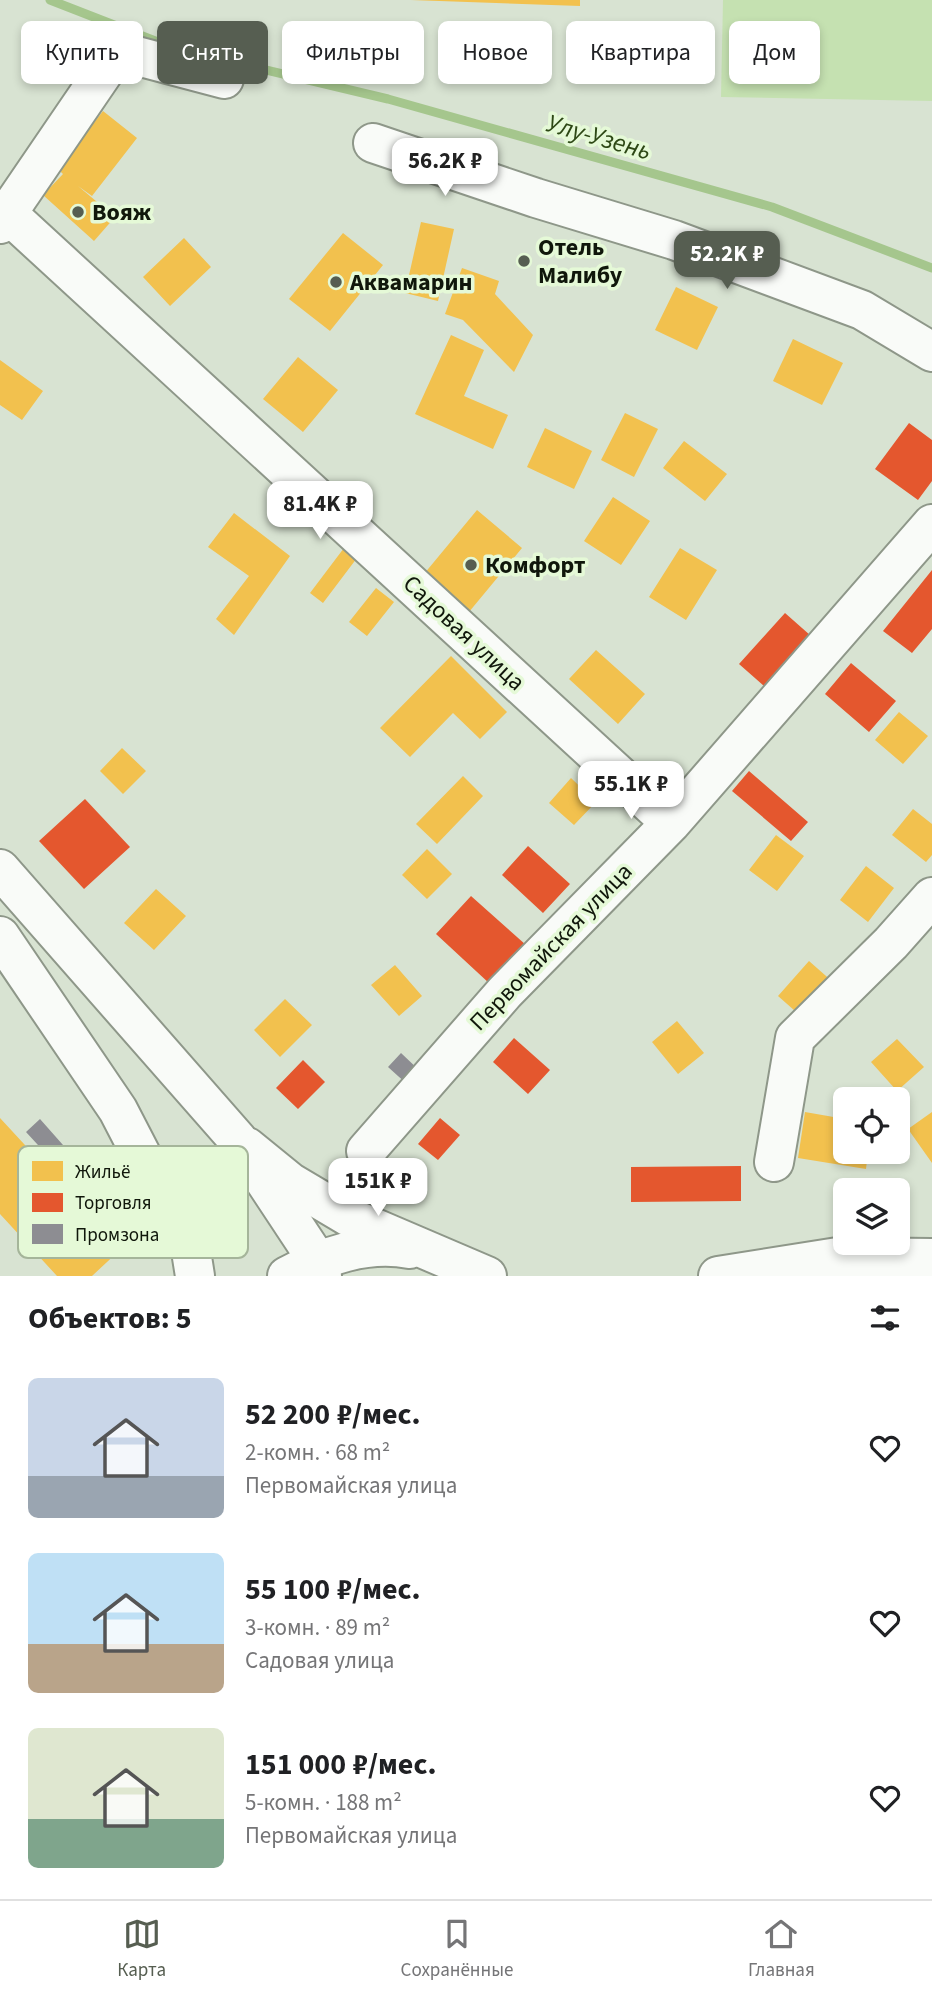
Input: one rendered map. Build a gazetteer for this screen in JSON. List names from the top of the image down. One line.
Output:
{"streets":{"main road":["Садовая улица","Первомайская улица"]},"crossings":[["Садовая улица","Первомайская улица"]],"water":["Улу-Узень"],"places":["Вояж","Отель Малибу","Аквамарин","Комфорт"],"legend":["Жильё","Торговля","Промзона"],"page":{"chip":["Купить","Снять","Фильтры","Новое","Квартира","Дом"],"price":["56.2K ₽","52.2K ₽","81.4K ₽","55.1K ₽","151K ₽"],"heading":"Объектов: 5","list":[{"name":"52 200 ₽/мес.","note":"2-комн. · 68 m² · Первомайская улица"},{"name":"55 100 ₽/мес.","note":"3-комн. · 89 m² · Садовая улица"},{"name":"151 000 ₽/мес.","note":"5-комн. · 188 m² · Первомайская улица"}],"tabs":["Карта","Сохранённые","Главная"]}}
